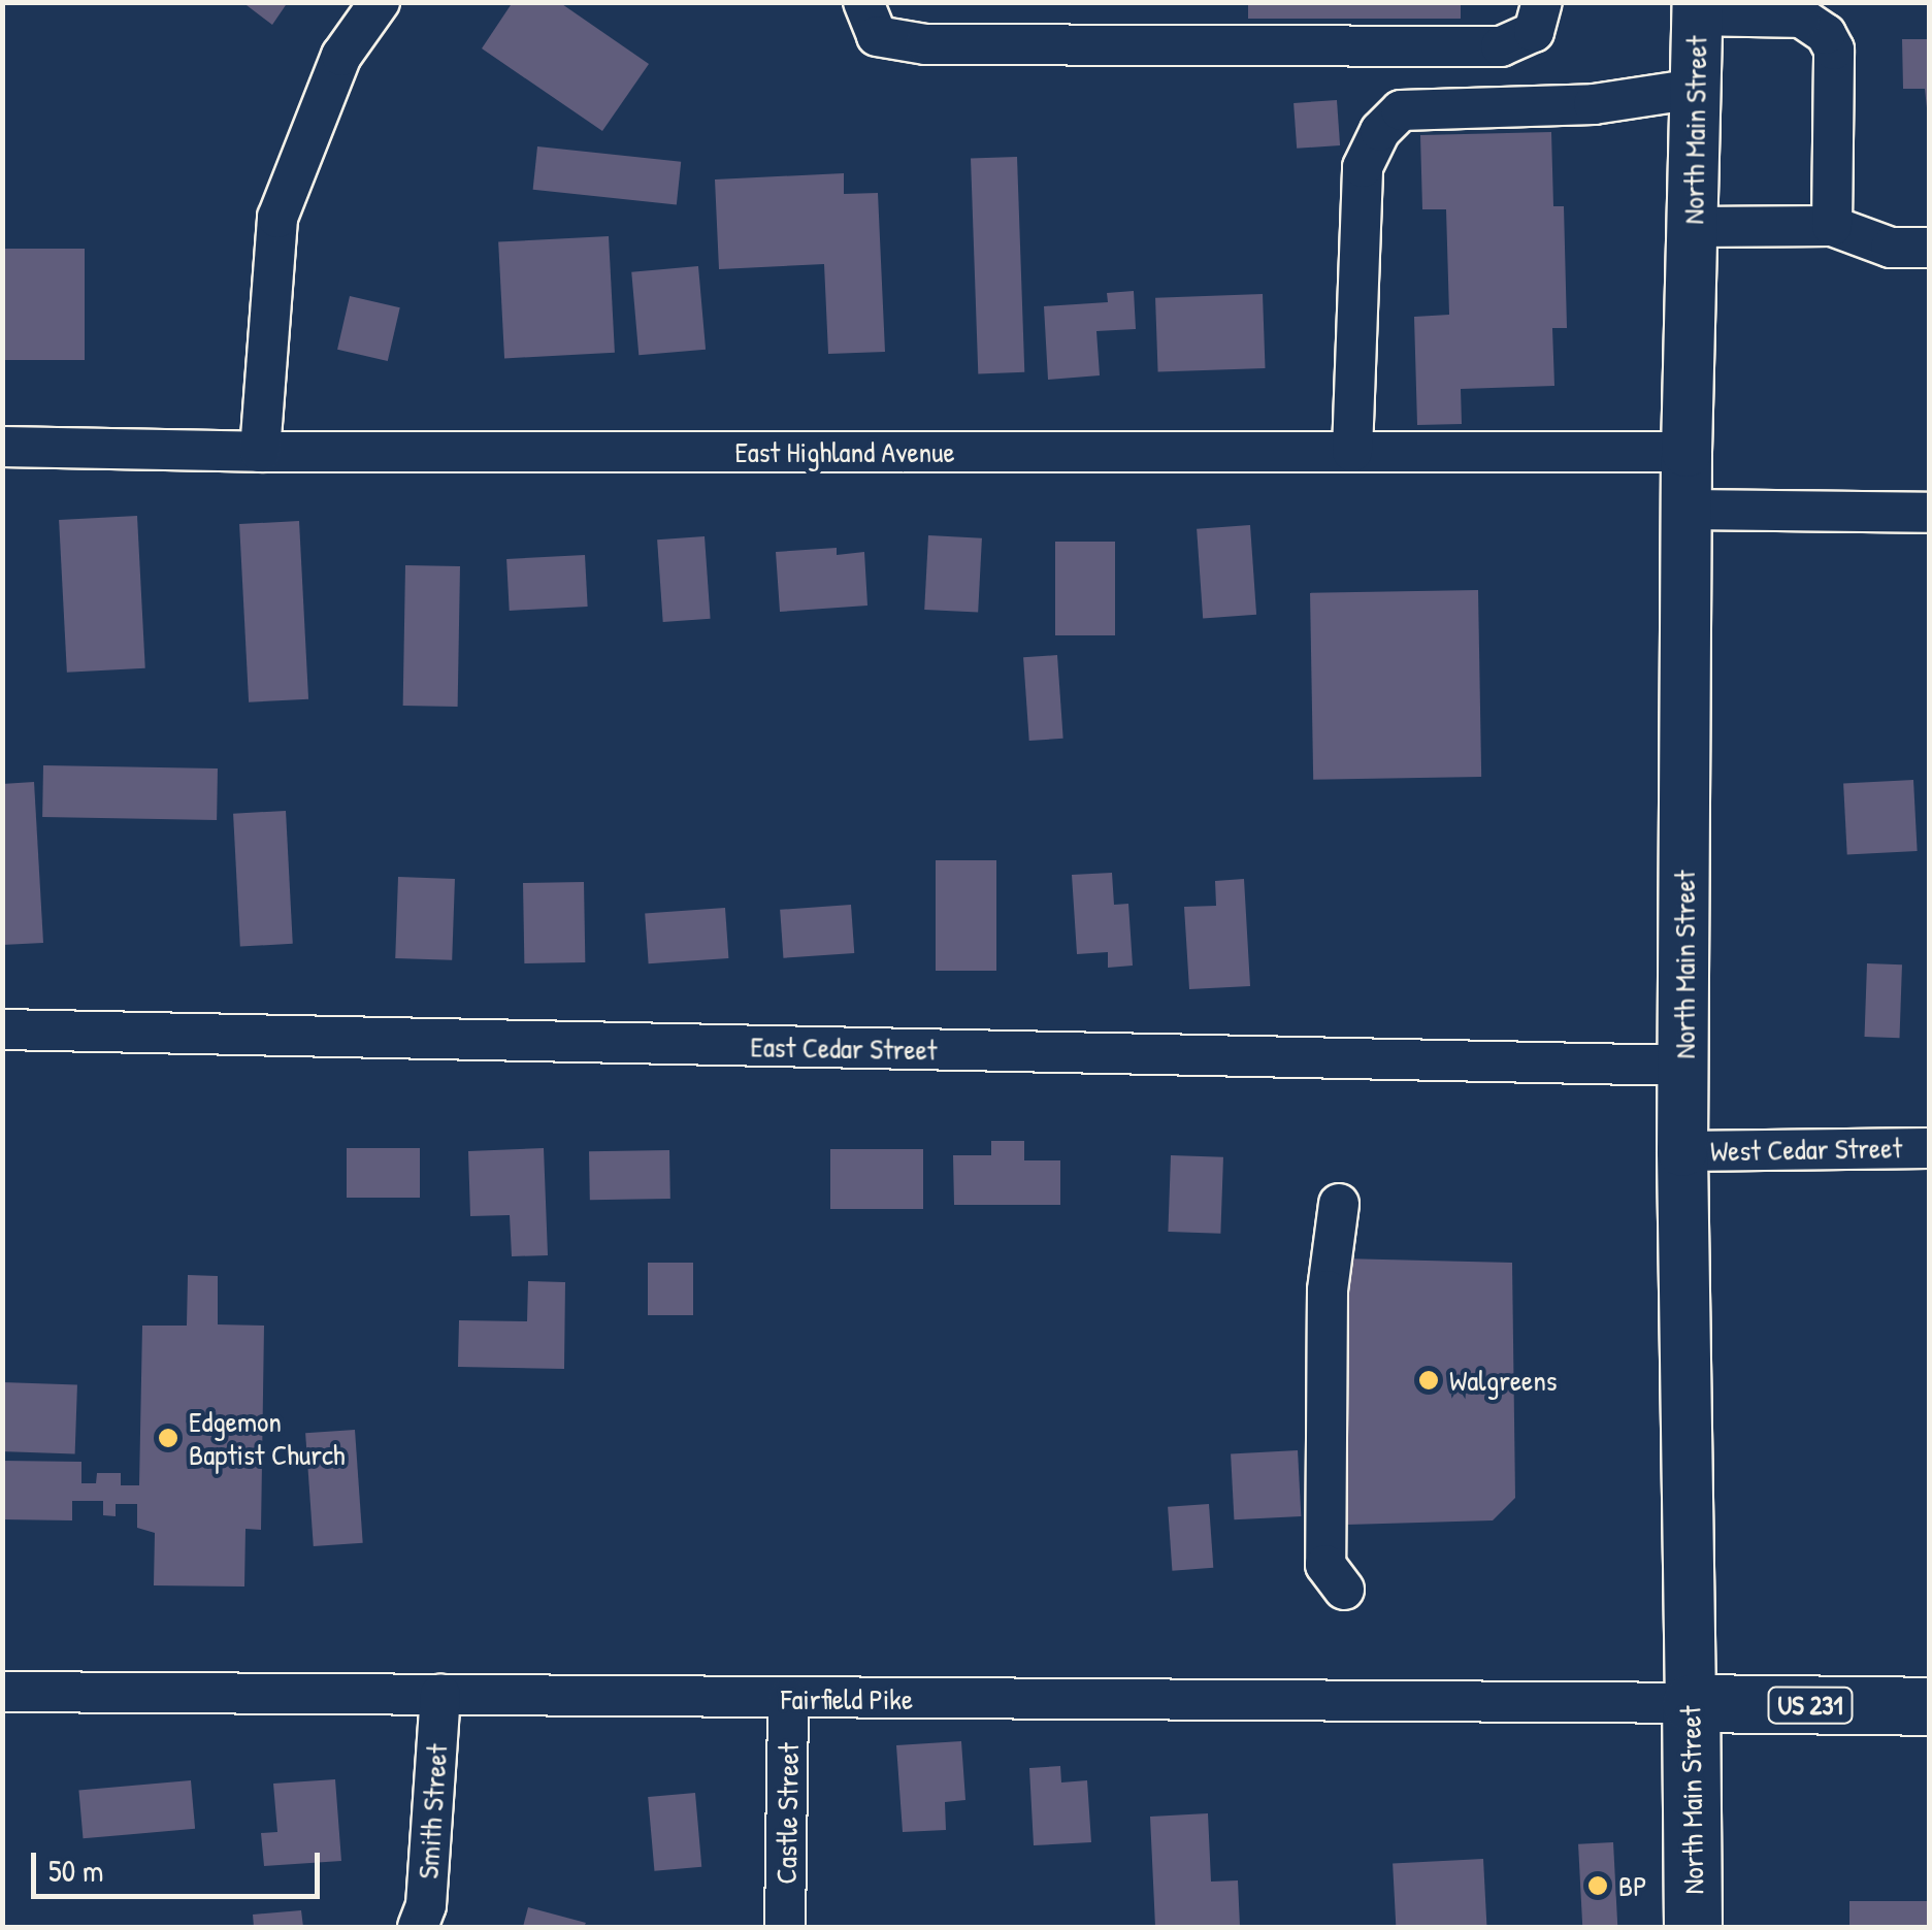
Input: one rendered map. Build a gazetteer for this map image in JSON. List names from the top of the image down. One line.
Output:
{"streets":{"highway":["North Main Street","US 231"],"street":["East Highland Avenue","East Cedar Street","West Cedar Street","Fairfield Pike","Smith Street","Castle Street"]},"crossings":[["North Main Street","East Highland Avenue"],["North Main Street","East Cedar Street"],["North Main Street","West Cedar Street"],["North Main Street","Fairfield Pike"],["North Main Street","US 231"],["Fairfield Pike","US 231"],["Fairfield Pike","Smith Street"],["Fairfield Pike","Castle Street"]],"places":["Walgreens","Edgemon Baptist Church","BP"],"scale_bar":"50 m"}
